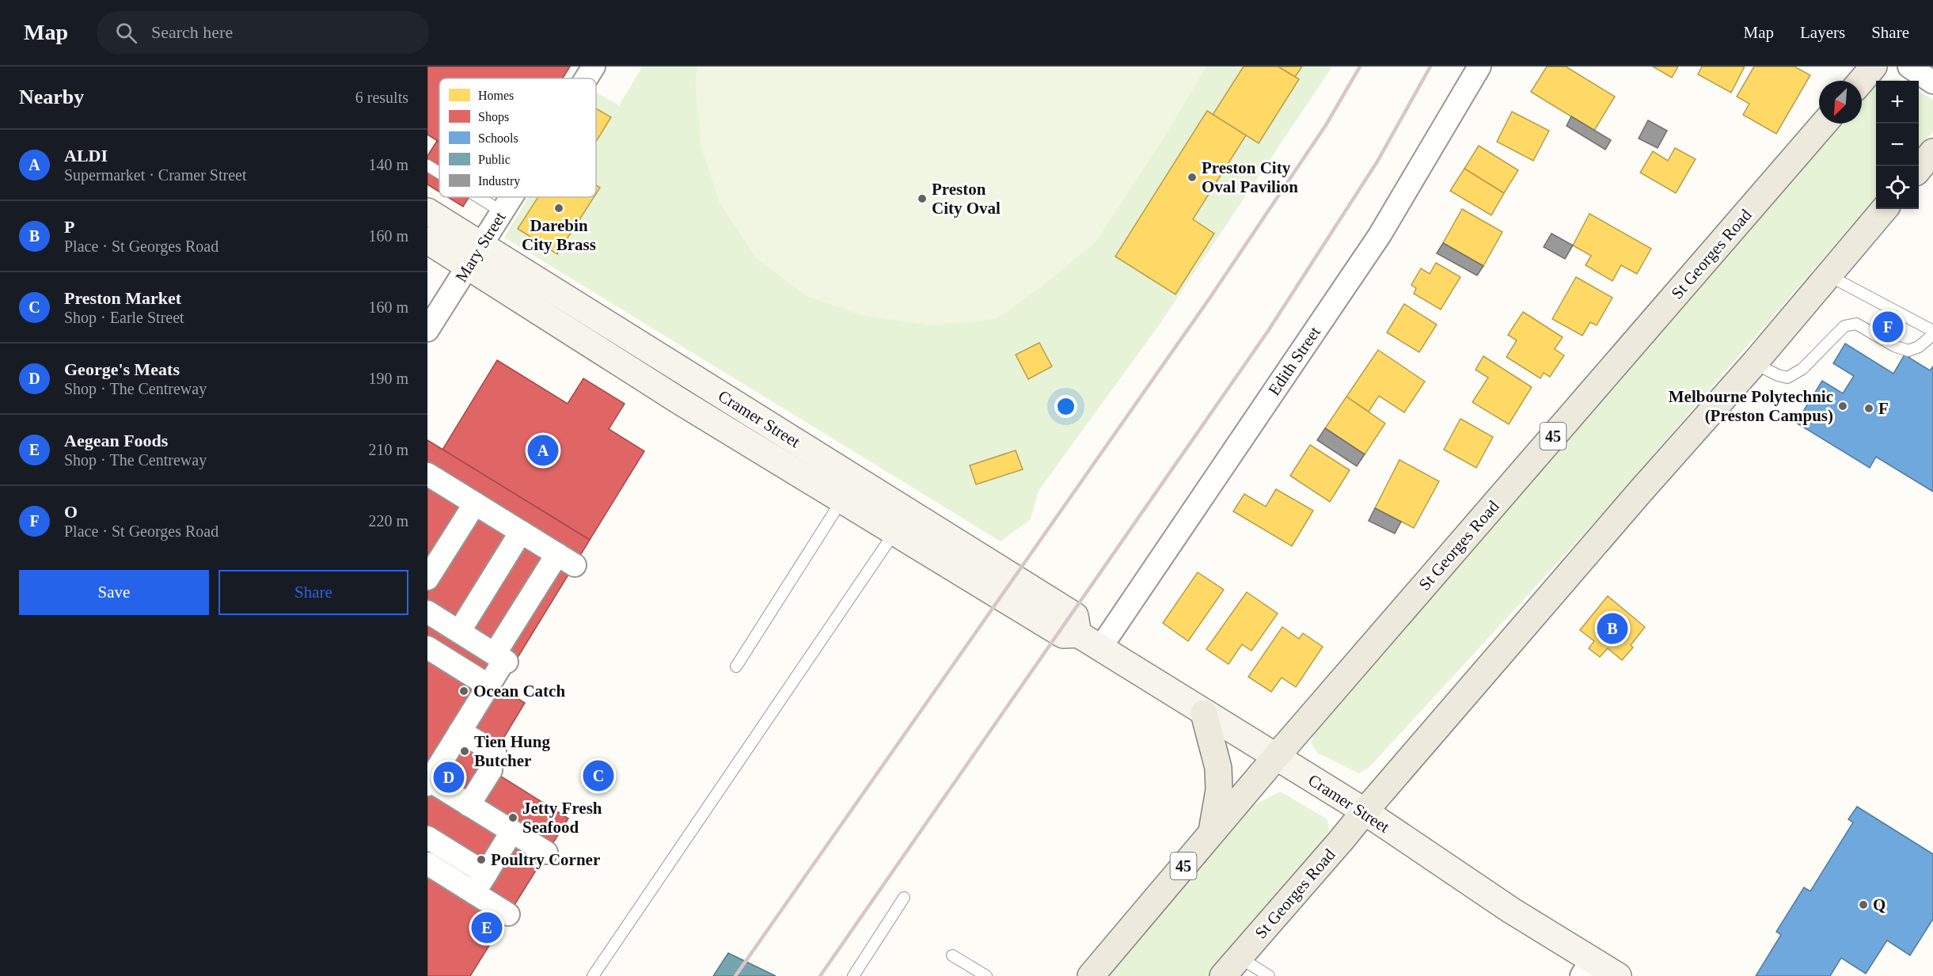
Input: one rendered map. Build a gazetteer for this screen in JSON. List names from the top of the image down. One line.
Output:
{"streets":{"main road":["St Georges Road","45"],"street":["Mary Street","Edith Street","Cramer Street"]},"crossings":[["Mary Street","Cramer Street"],["St Georges Road","Cramer Street"],["Edith Street","Cramer Street"]],"places":["Preston City Oval Pavilion","Preston City Oval","Darebin City Brass","Melbourne Polytechnic (Preston Campus)","F","Ocean Catch","Tien Hung Butcher","Jetty Fresh Seafood","Poultry Corner","Q"],"legend":["Homes","Shops","Schools","Public","Industry"],"north":"bottom left","page":{"header":"Map","search":"Search here","nav":["Map","Layers","Share"],"heading":["Nearby","6 results"],"map_buttons":["+","−"],"list":[{"mark":"A","name":"ALDI","note":"Supermarket · Cramer Street","value":"140 m"},{"mark":"B","name":"P","note":"Place · St Georges Road","value":"160 m"},{"mark":"C","name":"Preston Market","note":"Shop · Earle Street","value":"160 m"},{"mark":"D","name":"George's Meats","note":"Shop · The Centreway","value":"190 m"},{"mark":"E","name":"Aegean Foods","note":"Shop · The Centreway","value":"210 m"},{"mark":"F","name":"O","note":"Place · St Georges Road","value":"220 m"}],"pins":["F","A","B","C","D","E"],"buttons":["Save","Share"]}}
